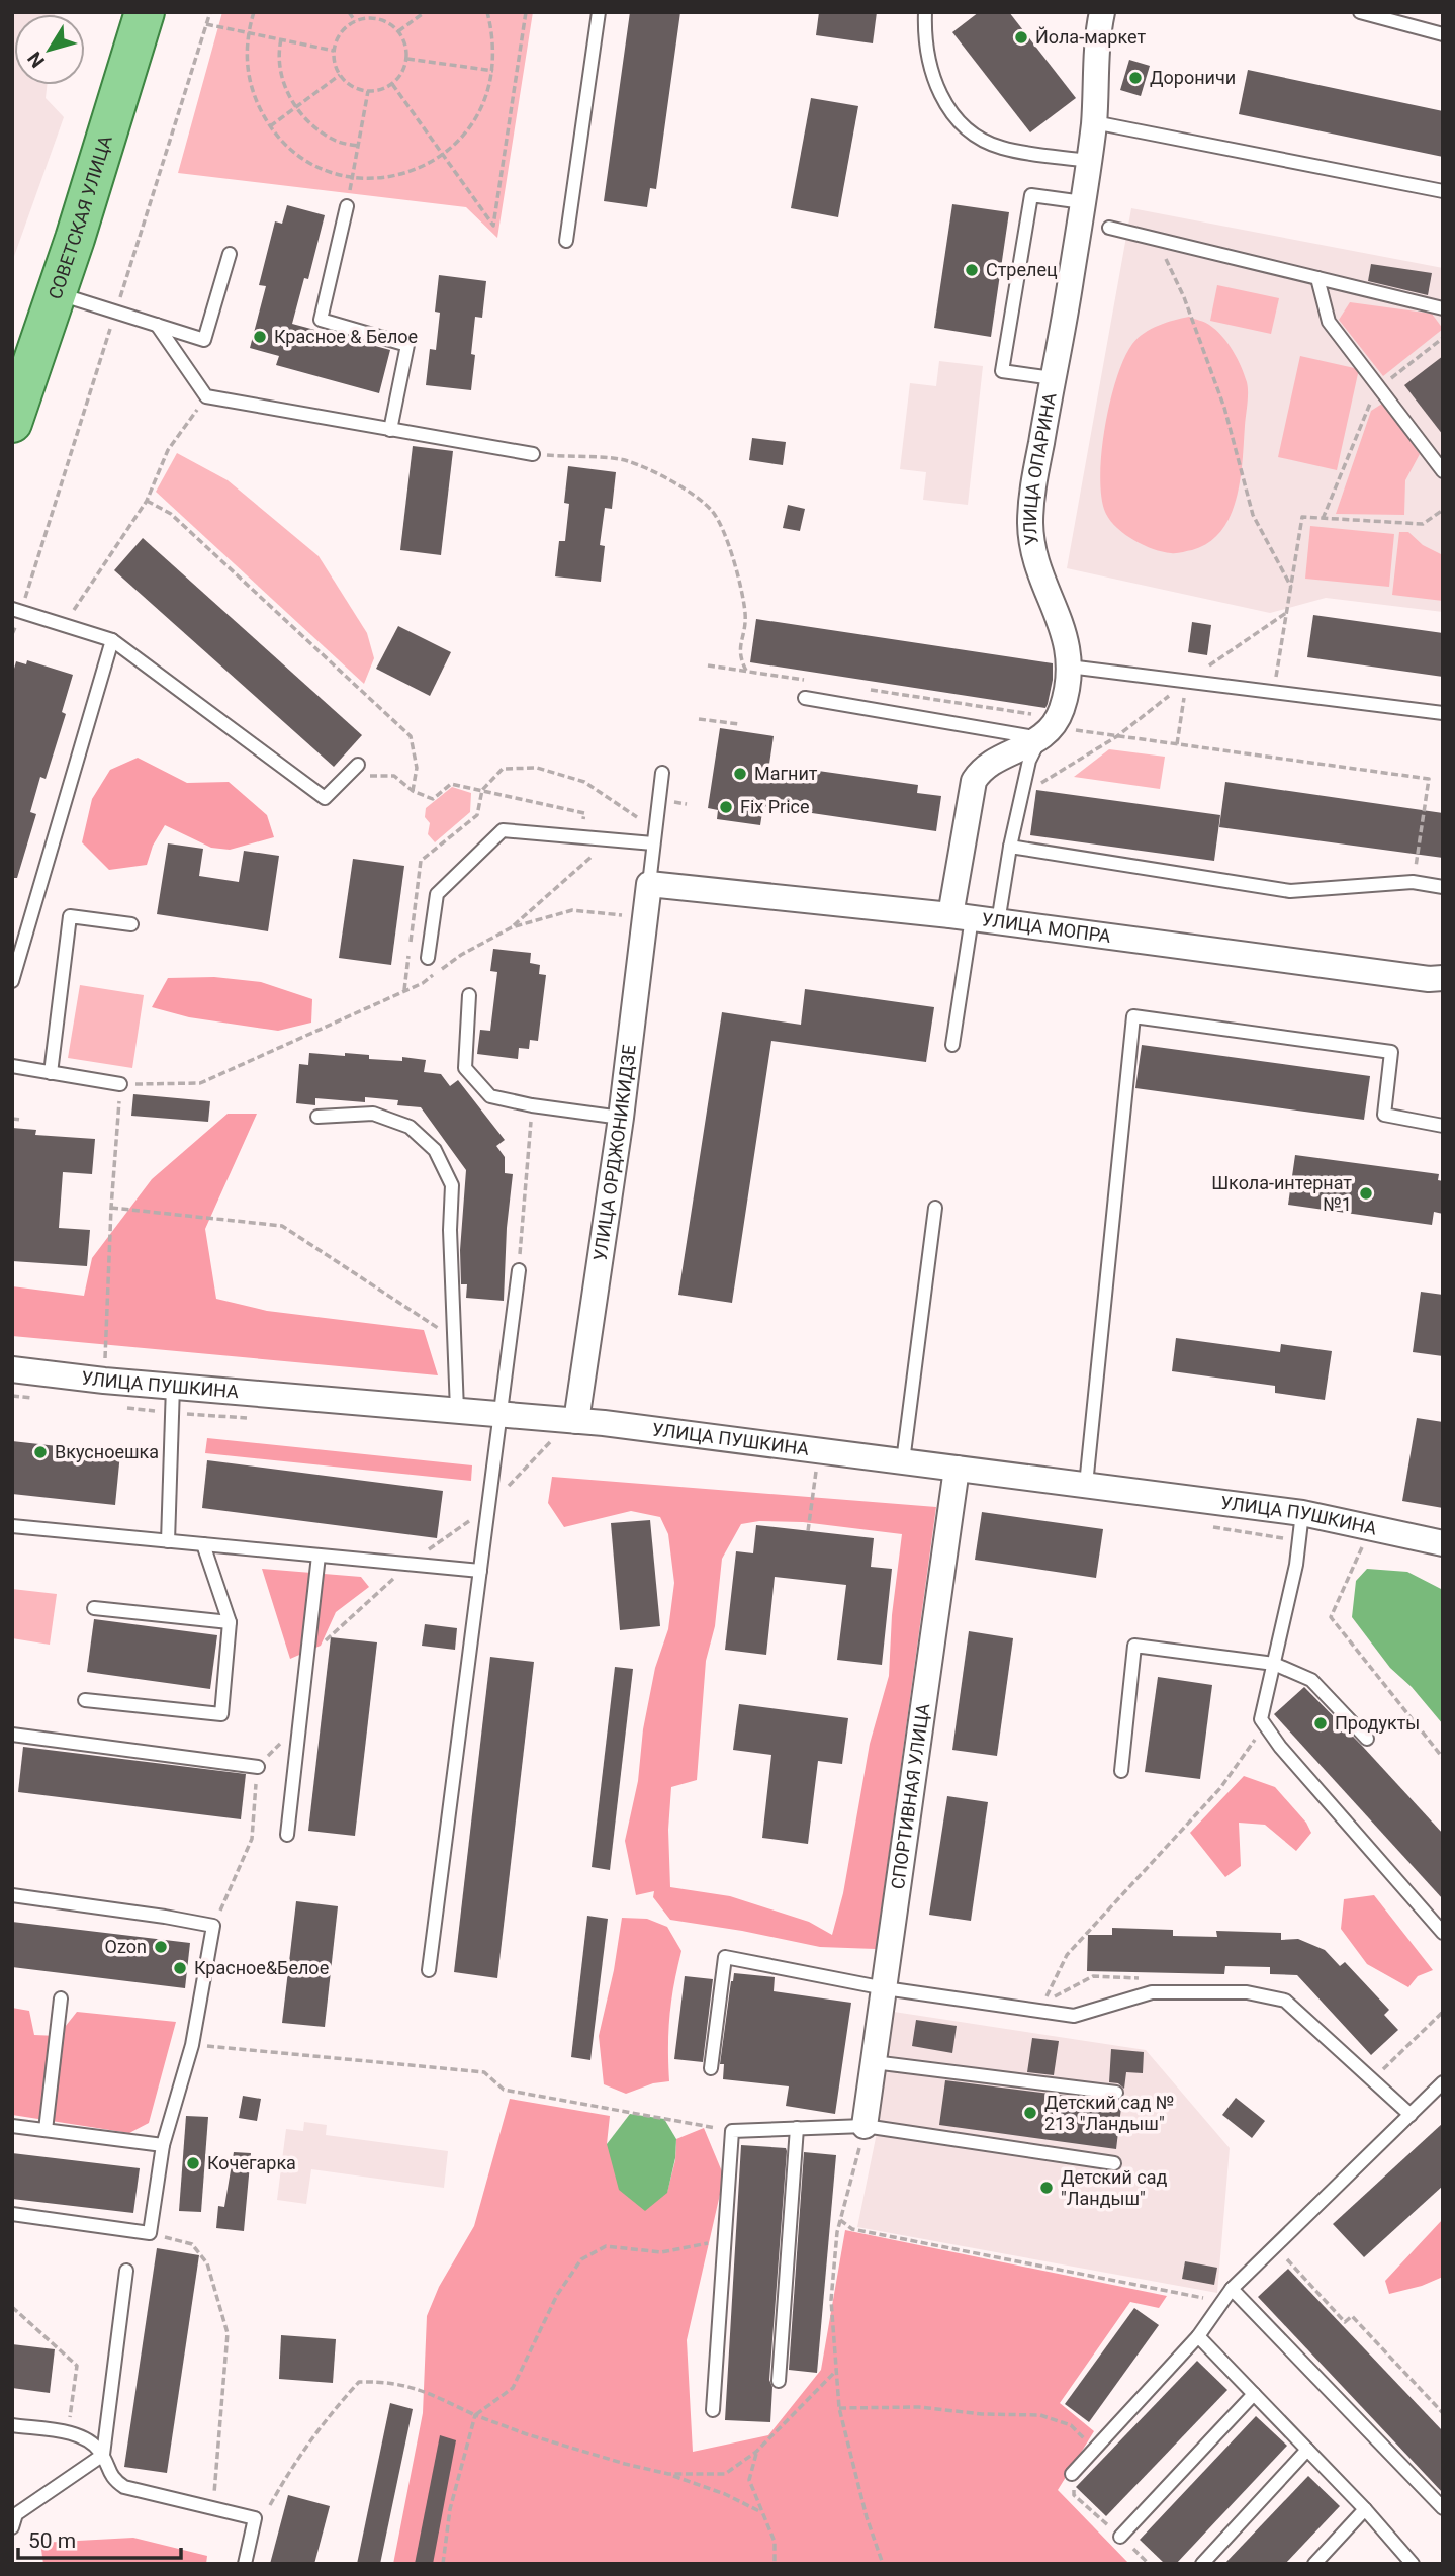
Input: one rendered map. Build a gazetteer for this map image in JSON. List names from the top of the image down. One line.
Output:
{"streets":{"main road":["СОВЕТСКАЯ УЛИЦА"],"street":["УЛИЦА ОПАРИНА","УЛИЦА МОПРА","УЛИЦА ОРДЖОНИКИДЗЕ","УЛИЦА ПУШКИНА","СПОРТИВНАЯ УЛИЦА"]},"crossings":[["УЛИЦА МОПРА","УЛИЦА ОРДЖОНИКИДЗЕ"],["УЛИЦА ОРДЖОНИКИДЗЕ","УЛИЦА ПУШКИНА"],["УЛИЦА ПУШКИНА","СПОРТИВНАЯ УЛИЦА"]],"places":["Йола-маркет","Дороничи","Стрелец","Красное & Белое","Магнит","Fix Price","Школа-интернат №1","Вкусноешка","Продукты","Ozon","Красное&Белое","Детский сад № 213 \"Ландыш\"","Кочегарка","Детский сад \"Ландыш\""],"scale_bar":"50 m","north":"bottom left"}
